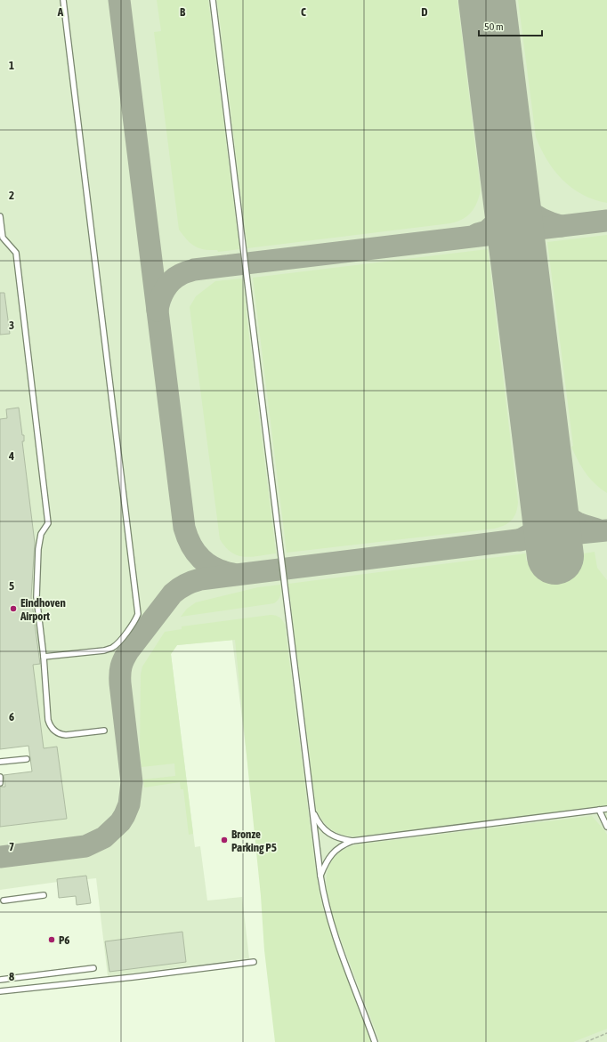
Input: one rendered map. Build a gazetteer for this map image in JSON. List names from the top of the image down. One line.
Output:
{"places":["Eindhoven Airport","Bronze Parking P5","P6"],"scale_bar":"50 m","grid":{"columns":["A","B","C","D"],"rows":["1","2","3","4","5","6","7","8"]}}
